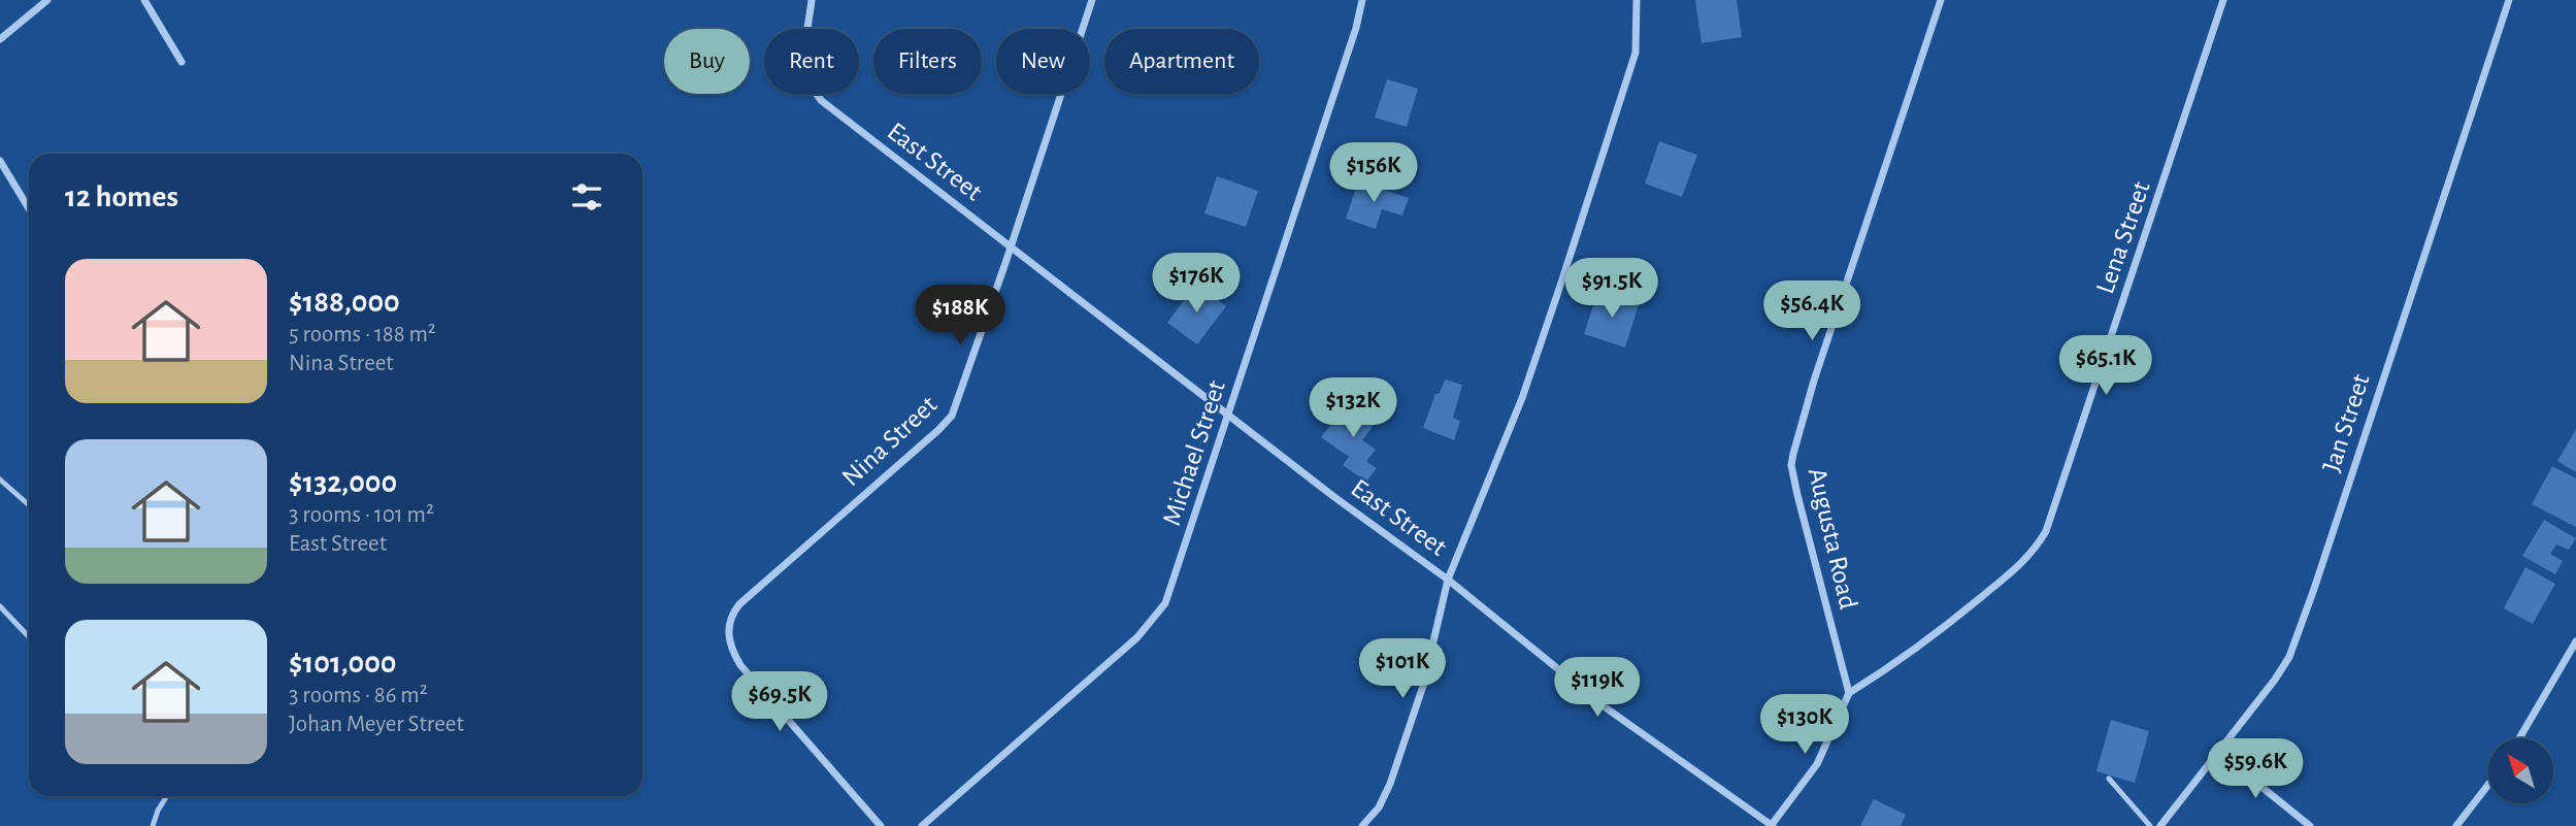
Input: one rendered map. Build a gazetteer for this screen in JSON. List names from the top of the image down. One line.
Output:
{"streets":{"street":["East Street","Lena Street","Jan Street","Nina Street","Michael Street","Augusta Road"]},"crossings":[["East Street","Nina Street"],["East Street","Michael Street"],["Lena Street","Augusta Road"]],"north":"top left","page":{"chip":["Buy","Rent","Filters","New","Apartment"],"price":["$156K","$176K","$91.5K","$56.4K","$188K","$65.1K","$132K","$101K","$119K","$69.5K","$130K","$59.6K"],"heading":"12 homes","list":[{"name":"$188,000","note":"5 rooms · 188 m² · Nina Street"},{"name":"$132,000","note":"3 rooms · 101 m² · East Street"},{"name":"$101,000","note":"3 rooms · 86 m² · Johan Meyer Street"}]}}
